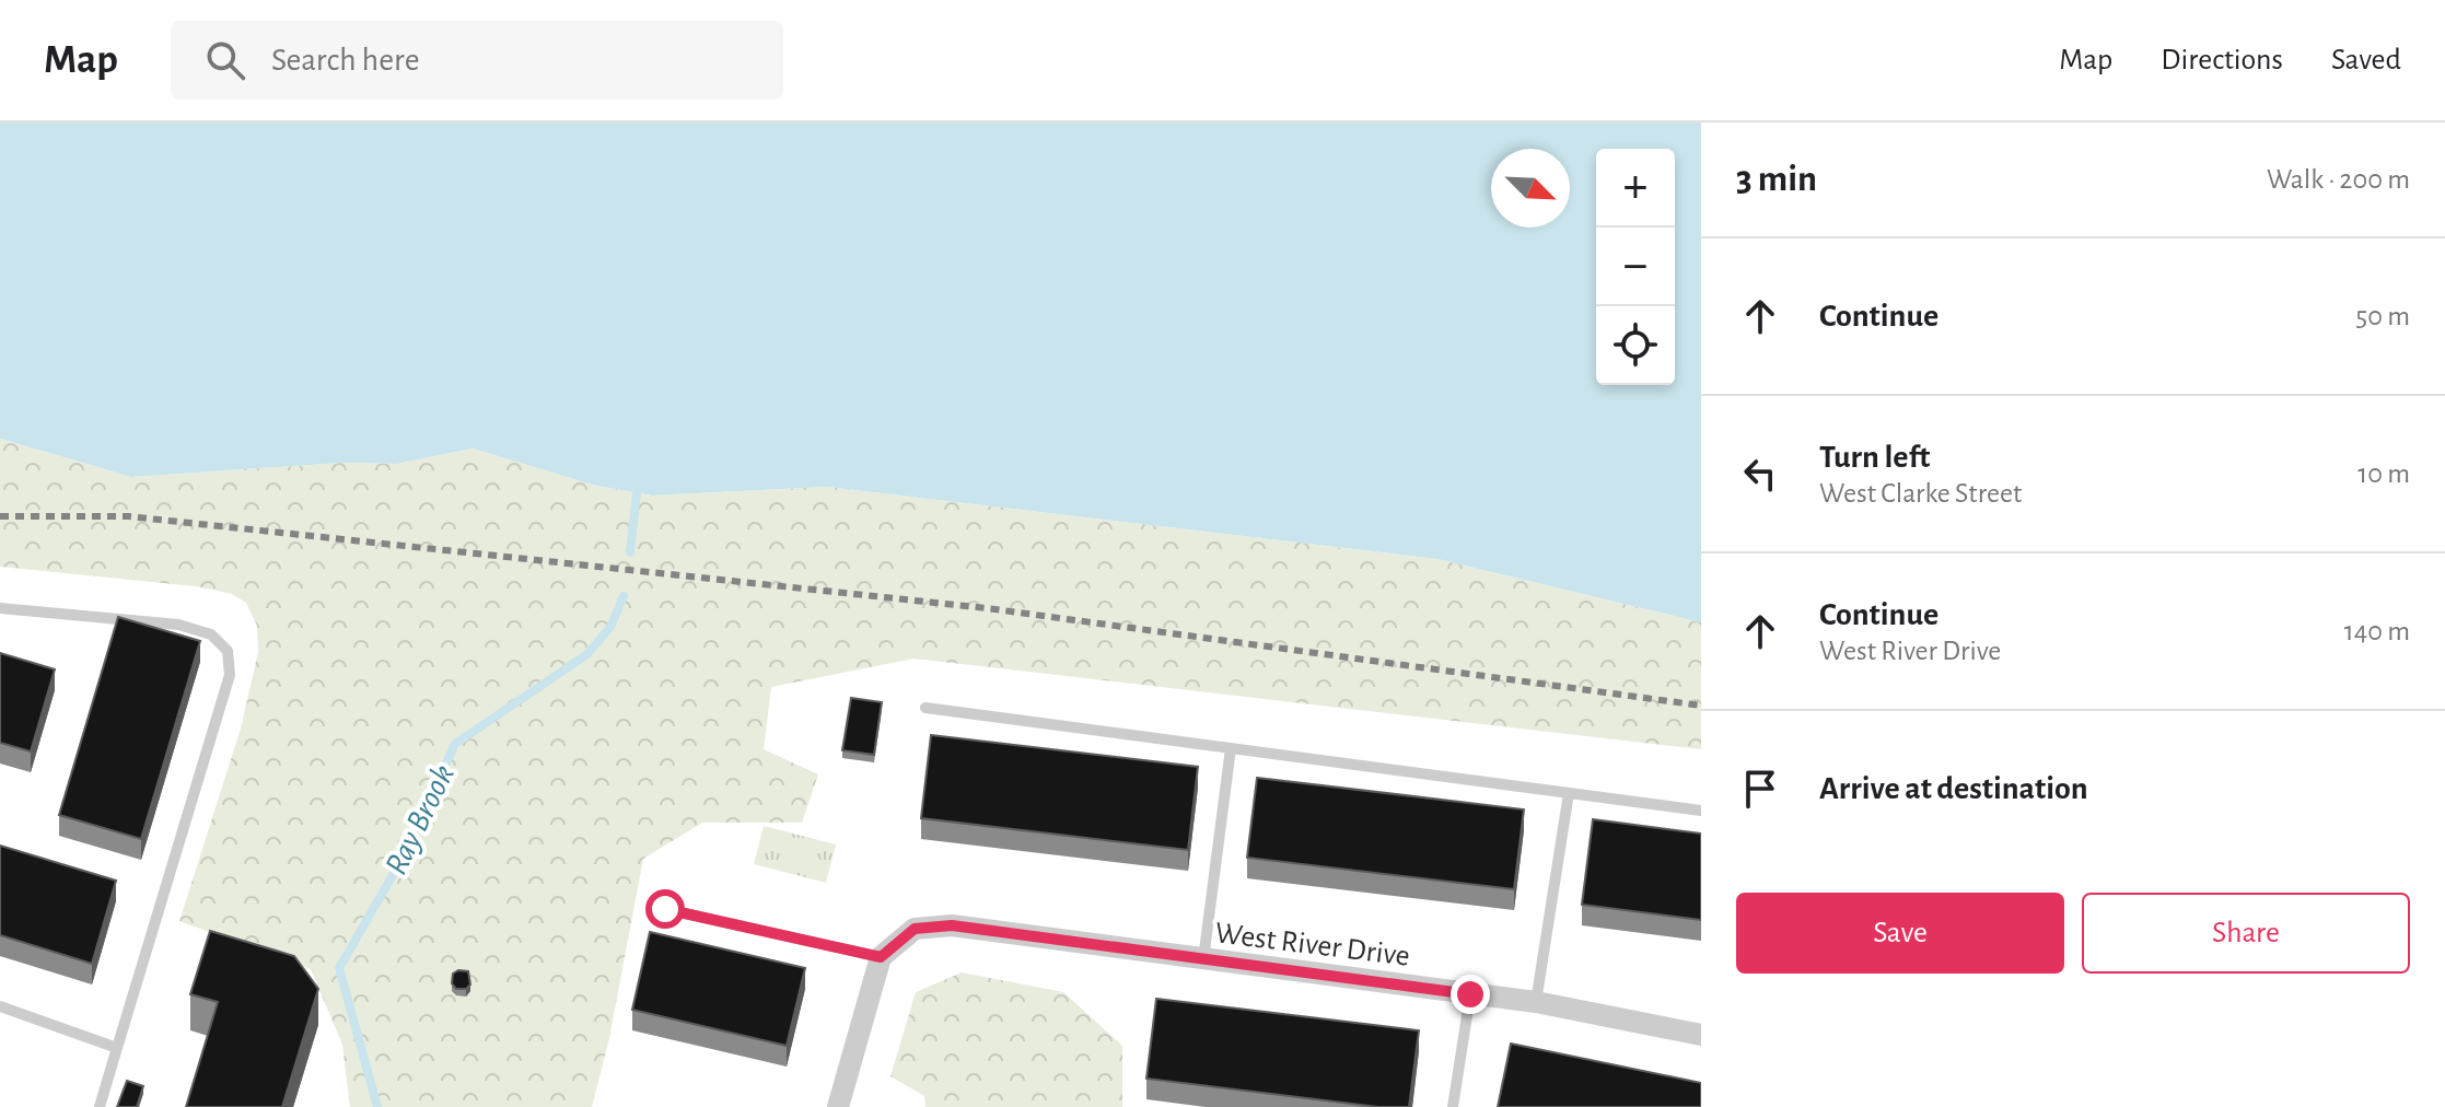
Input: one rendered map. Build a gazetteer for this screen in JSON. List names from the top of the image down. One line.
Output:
{"streets":{"street":["West River Drive"]},"water":["Ray Brook"],"north":"bottom right","page":{"header":"Map","search":"Search here","nav":["Map","Directions","Saved"],"heading":["3 min","Walk · 200 m"],"map_buttons":["+","−"],"list":[["Continue","50 m"],["Turn left","West Clarke Street","10 m"],["Continue","West River Drive","140 m"],"Arrive at destination"],"buttons":["Save","Share"]}}
